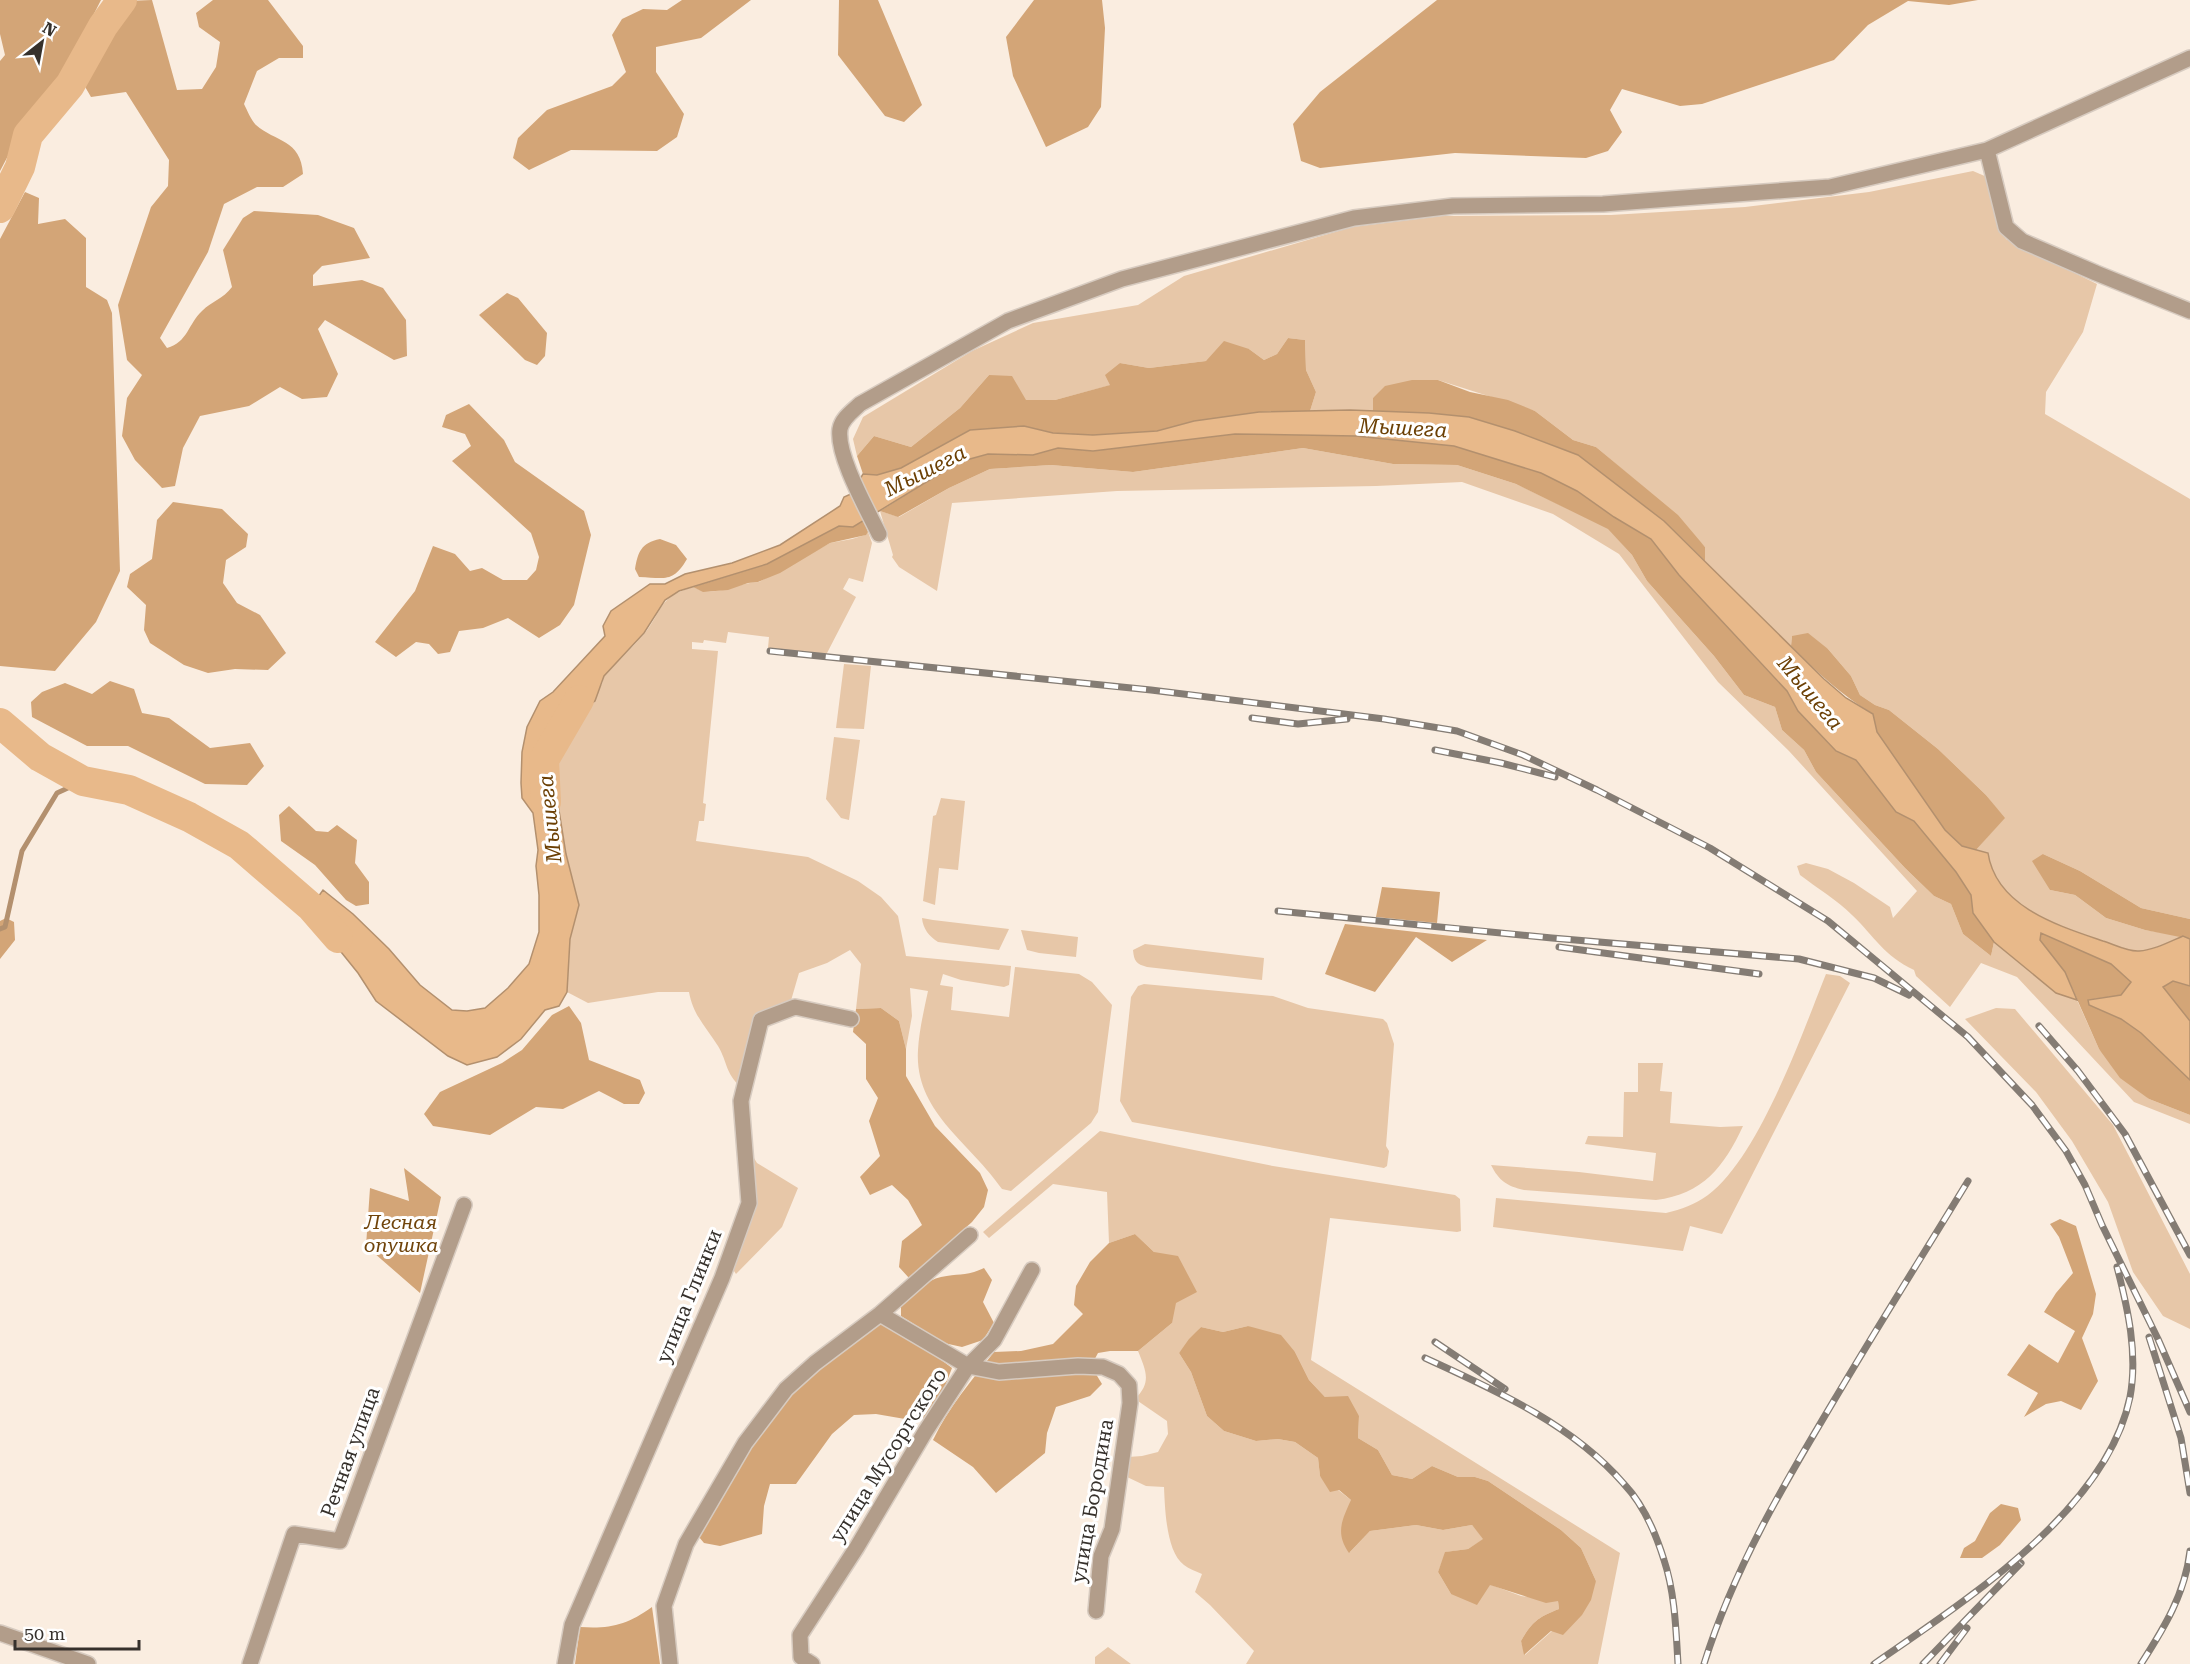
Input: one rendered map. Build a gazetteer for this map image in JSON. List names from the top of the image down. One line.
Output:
{"streets":{"street":["улица Глинки","Речная улица","улица Мусоргского","улица Бородина"]},"crossings":[["улица Мусоргского","улица Бородина"]],"water":["Мышега"],"parks":["Лесная опушка"],"scale_bar":"50 m","north":"top right"}
